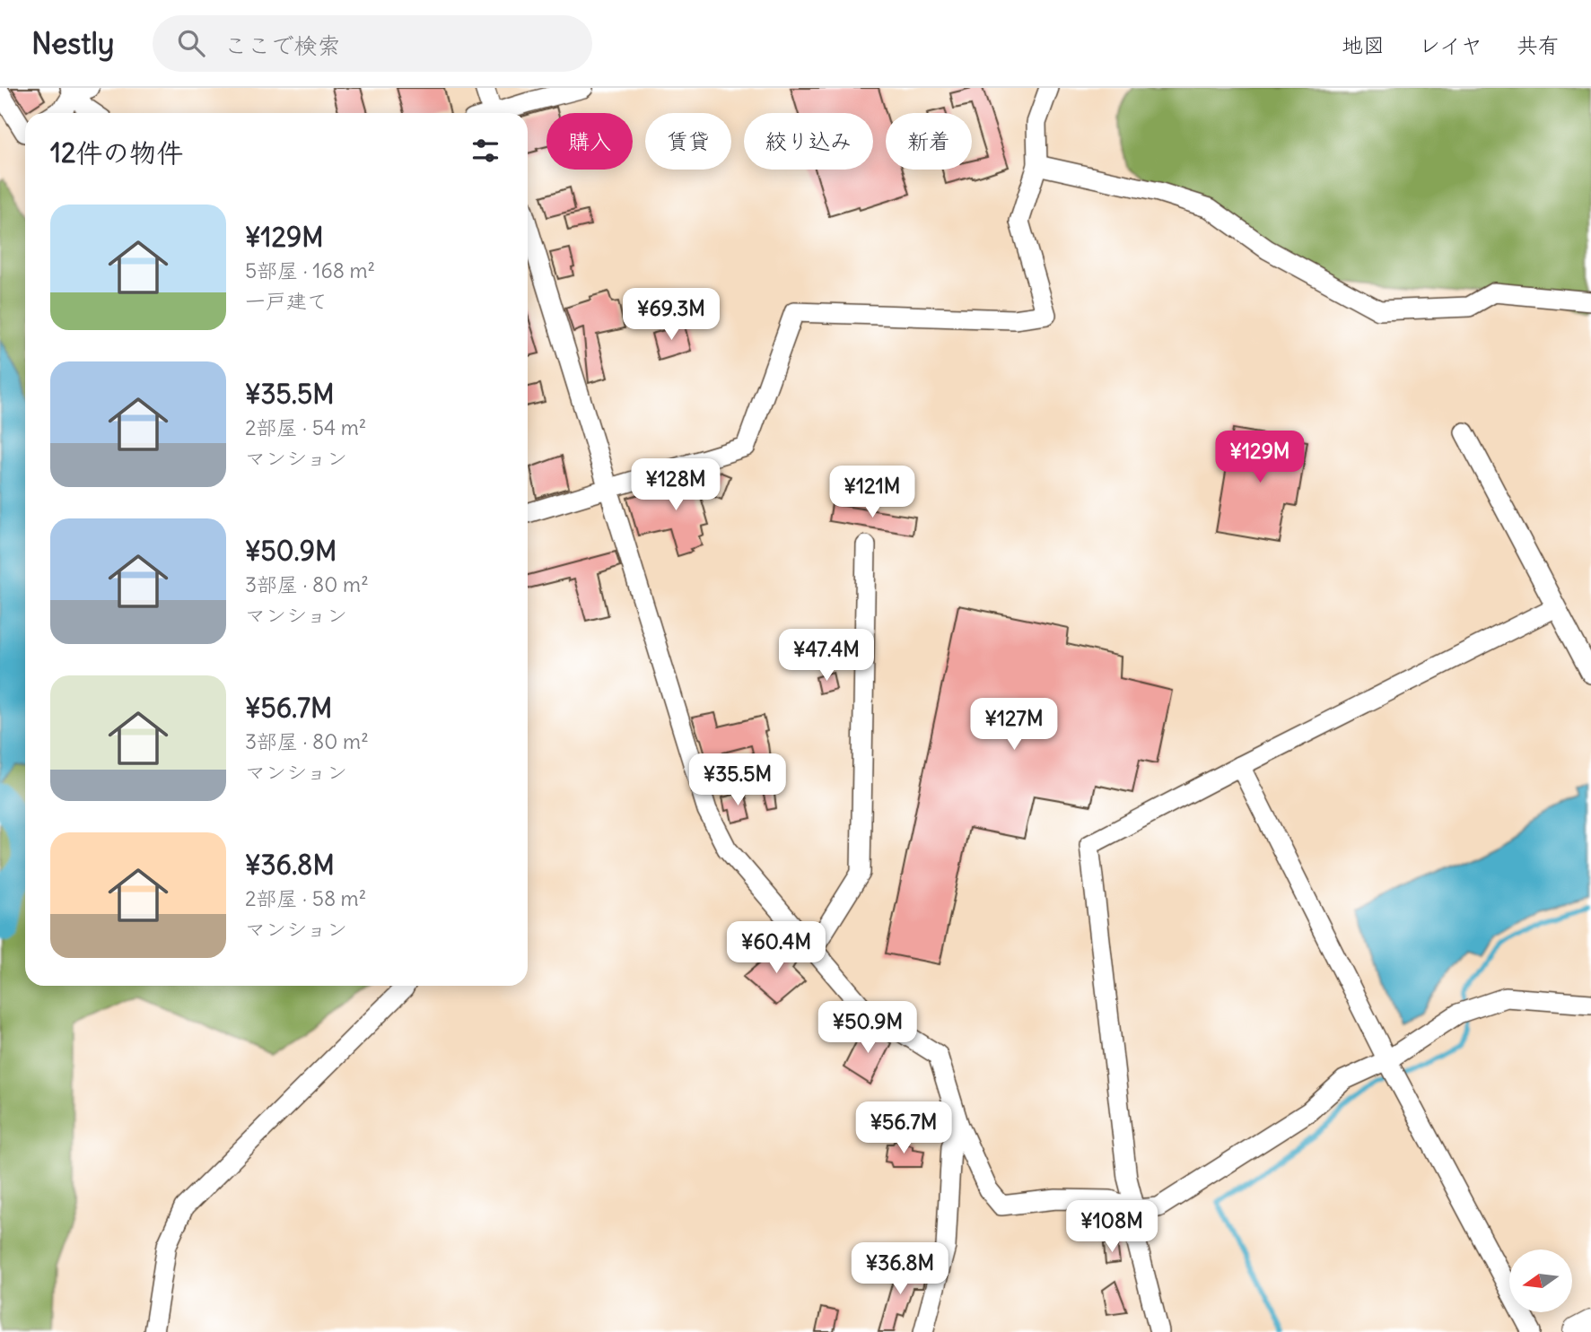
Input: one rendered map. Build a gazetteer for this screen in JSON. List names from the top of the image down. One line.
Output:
{"north":"left","page":{"header":"Nestly","search":"ここで検索","nav":["地図","レイヤ","共有"],"chip":["購入","賃貸","絞り込み","新着"],"heading":"12件の物件","list":[{"name":"¥129M","note":"5部屋 · 168 m² · 一戸建て"},{"name":"¥35.5M","note":"2部屋 · 54 m² · マンション"},{"name":"¥50.9M","note":"3部屋 · 80 m² · マンション"},{"name":"¥56.7M","note":"3部屋 · 80 m² · マンション"},{"name":"¥36.8M","note":"2部屋 · 58 m² · マンション"}],"price":["¥69.3M","¥129M","¥128M","¥121M","¥47.4M","¥127M","¥35.5M","¥60.4M","¥50.9M","¥56.7M","¥108M","¥36.8M"]}}
